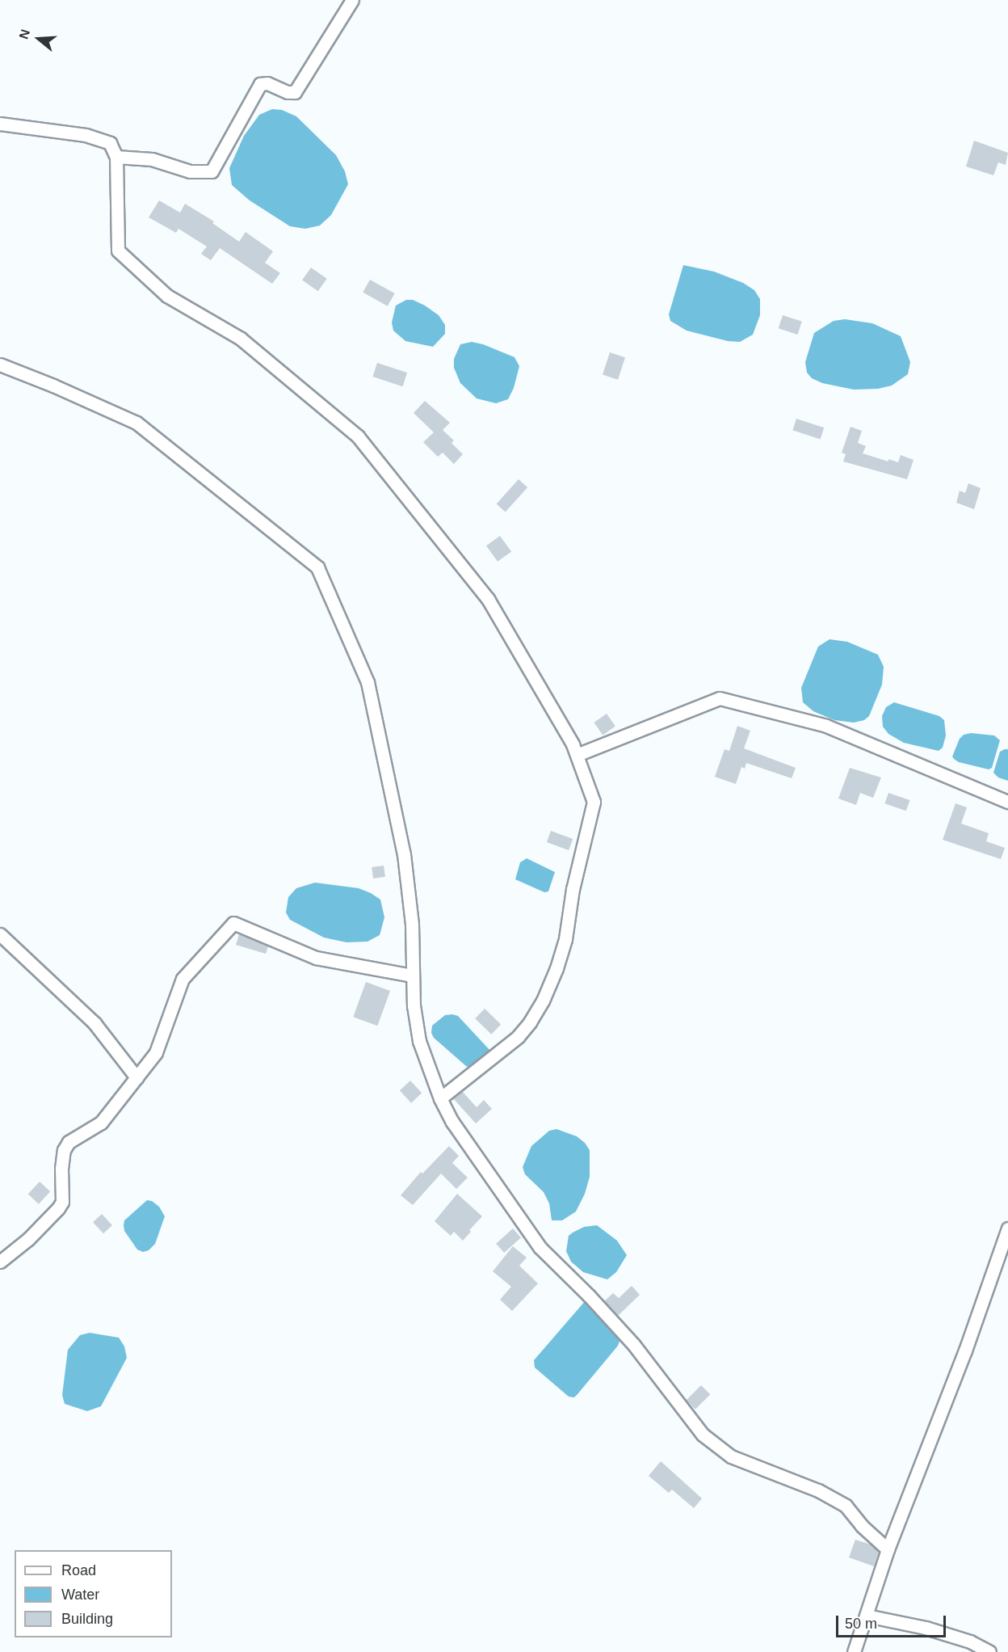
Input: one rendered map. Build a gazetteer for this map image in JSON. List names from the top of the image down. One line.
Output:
{"legend":["Road","Water","Building"],"scale_bar":"50 m","north":"left"}
